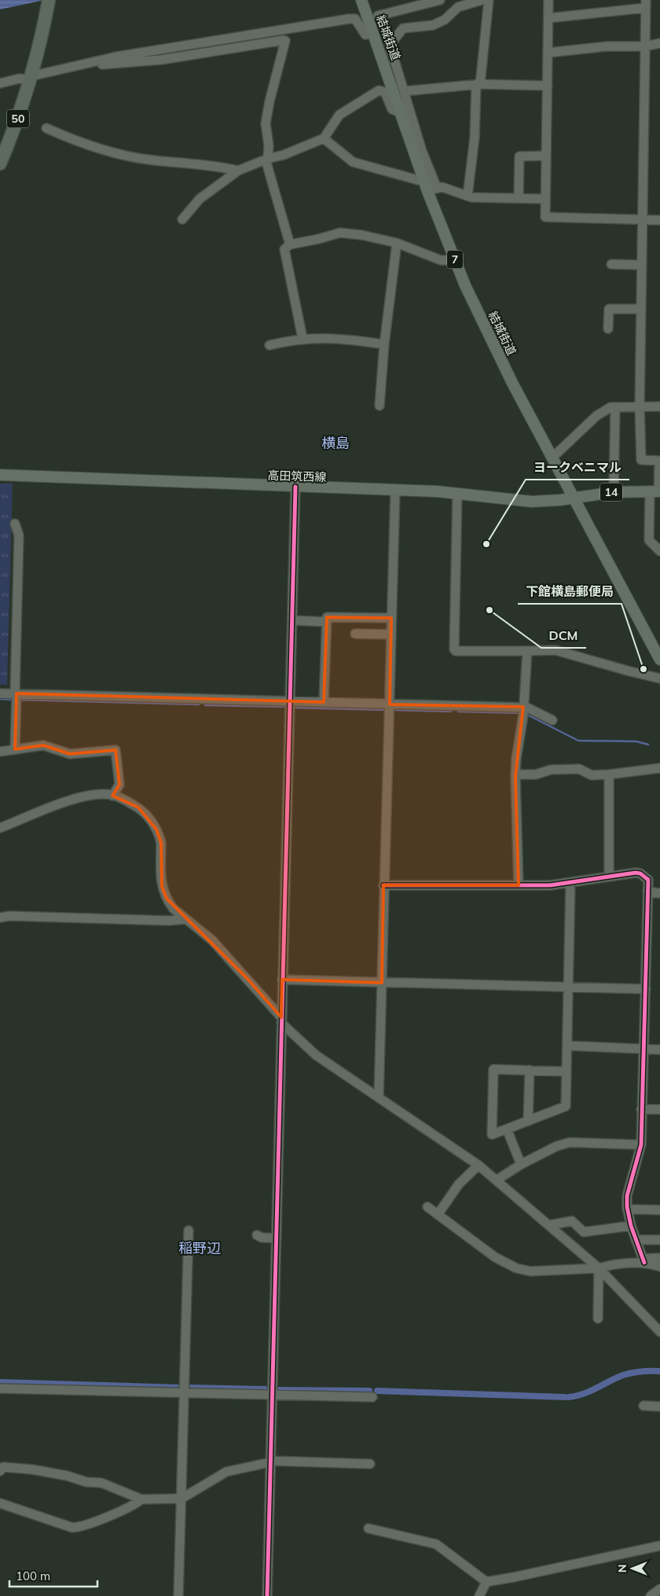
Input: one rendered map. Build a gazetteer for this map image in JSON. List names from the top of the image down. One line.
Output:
{"streets":{"highway":["50"],"main road":["結城街道","7","高田筑西線","14"]},"crossings":[["結城街道","高田筑西線"],["結城街道","14"],["高田筑西線","14"]],"districts":["横島","稲野辺"],"places":["ヨークベニマル","DCM","下館横島郵便局"],"scale_bar":"100 m","north":"left"}
